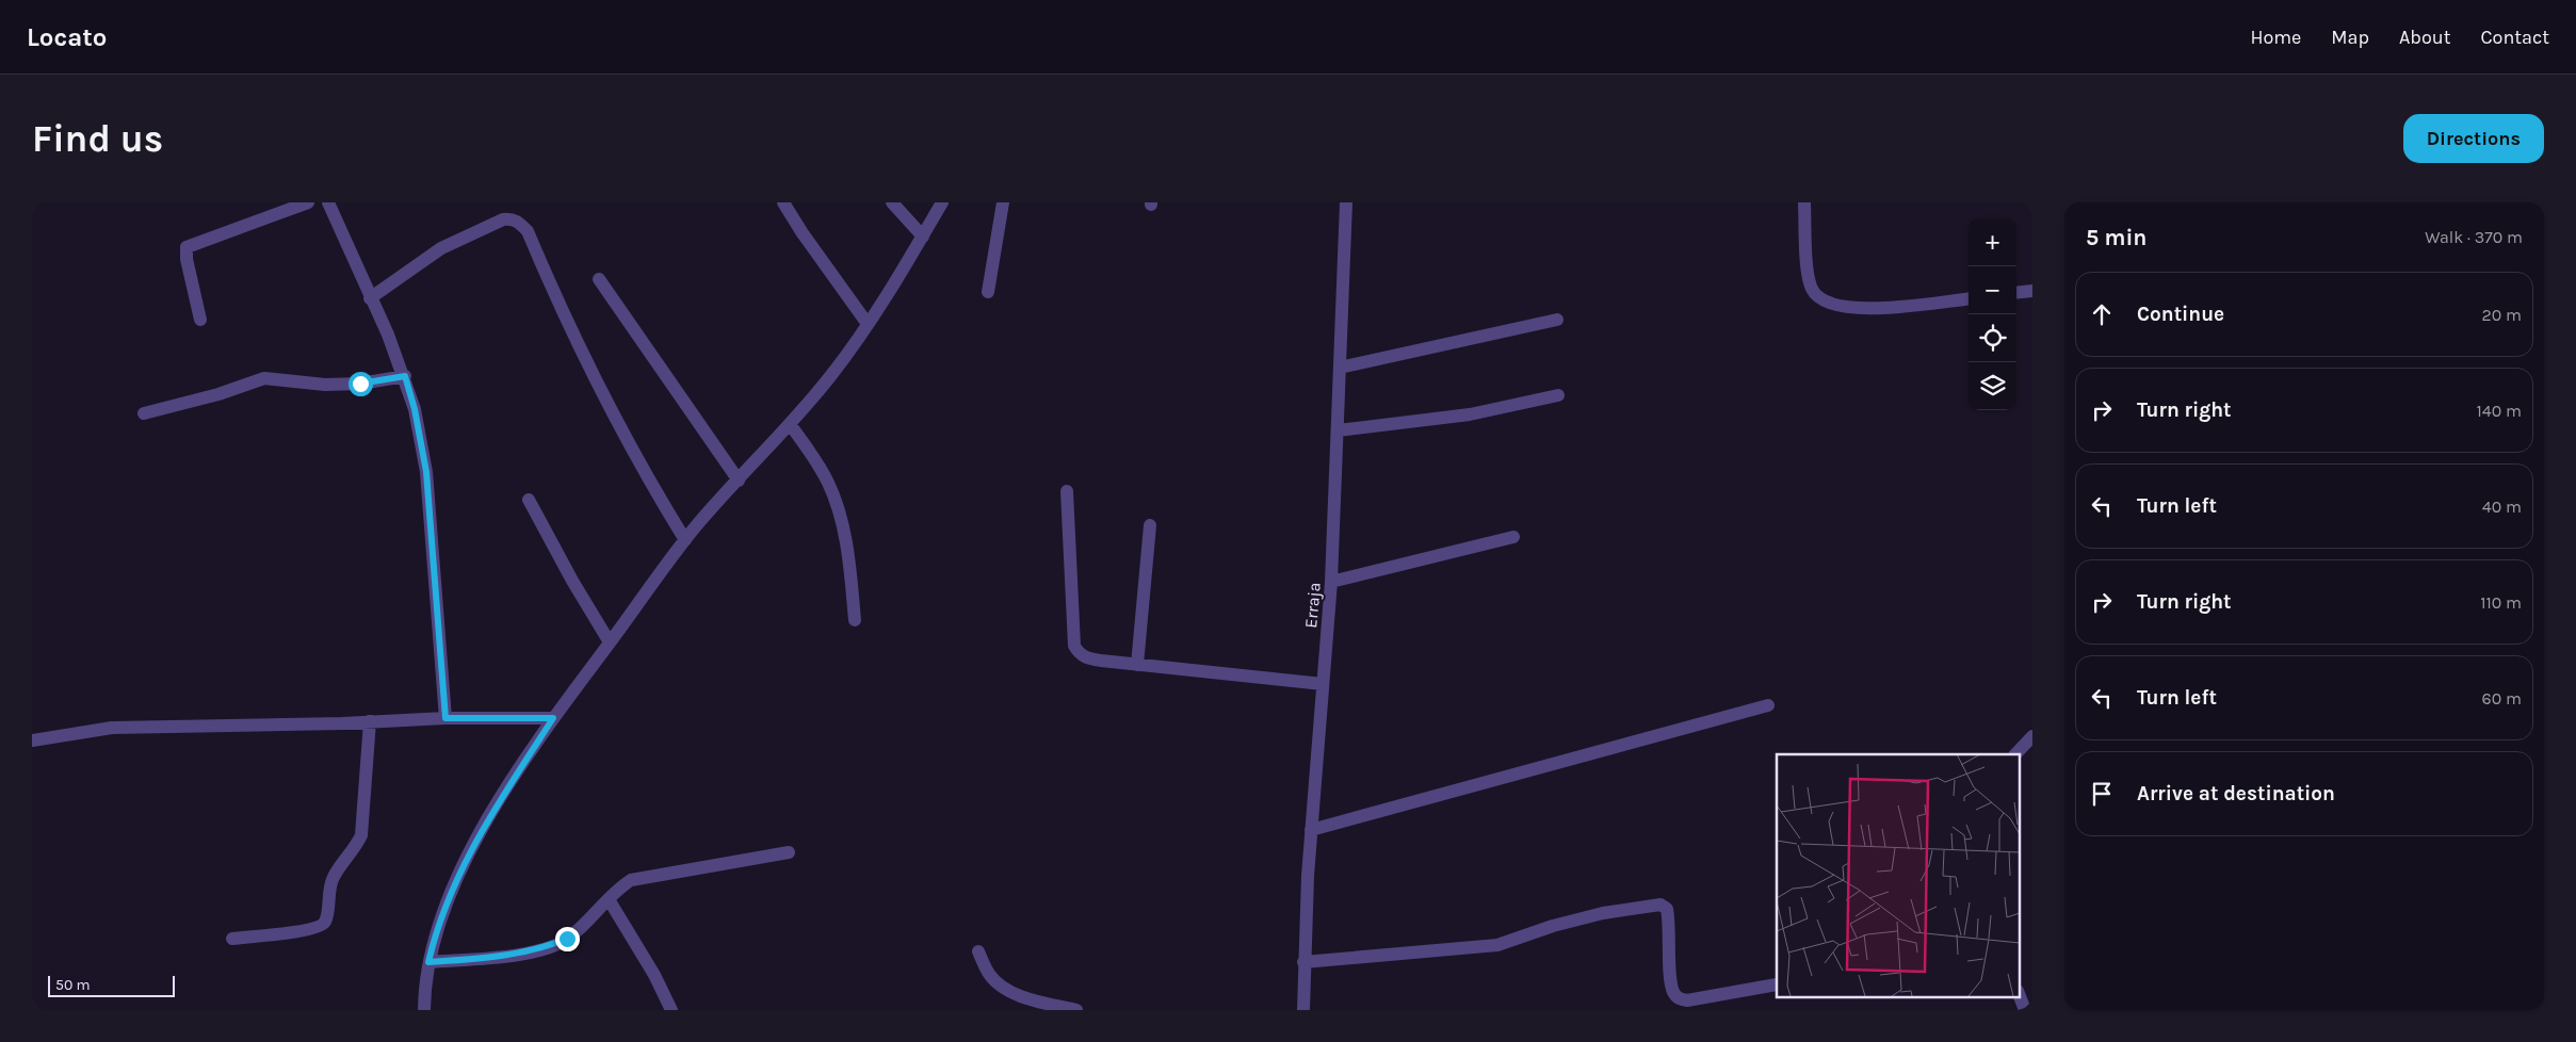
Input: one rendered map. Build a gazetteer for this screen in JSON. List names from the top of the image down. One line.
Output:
{"streets":{"street":["Erraja"]},"scale_bar":"50 m","page":{"header":"Locato","nav":["Home","Map","About","Contact"],"buttons":"Directions","title":"Find us","heading":["5 min","Walk · 370 m"],"map_buttons":["+","−"],"list":[["Continue","20 m"],["Turn right","140 m"],["Turn left","40 m"],["Turn right","110 m"],["Turn left","60 m"],"Arrive at destination"],"scale":"50 m"}}
